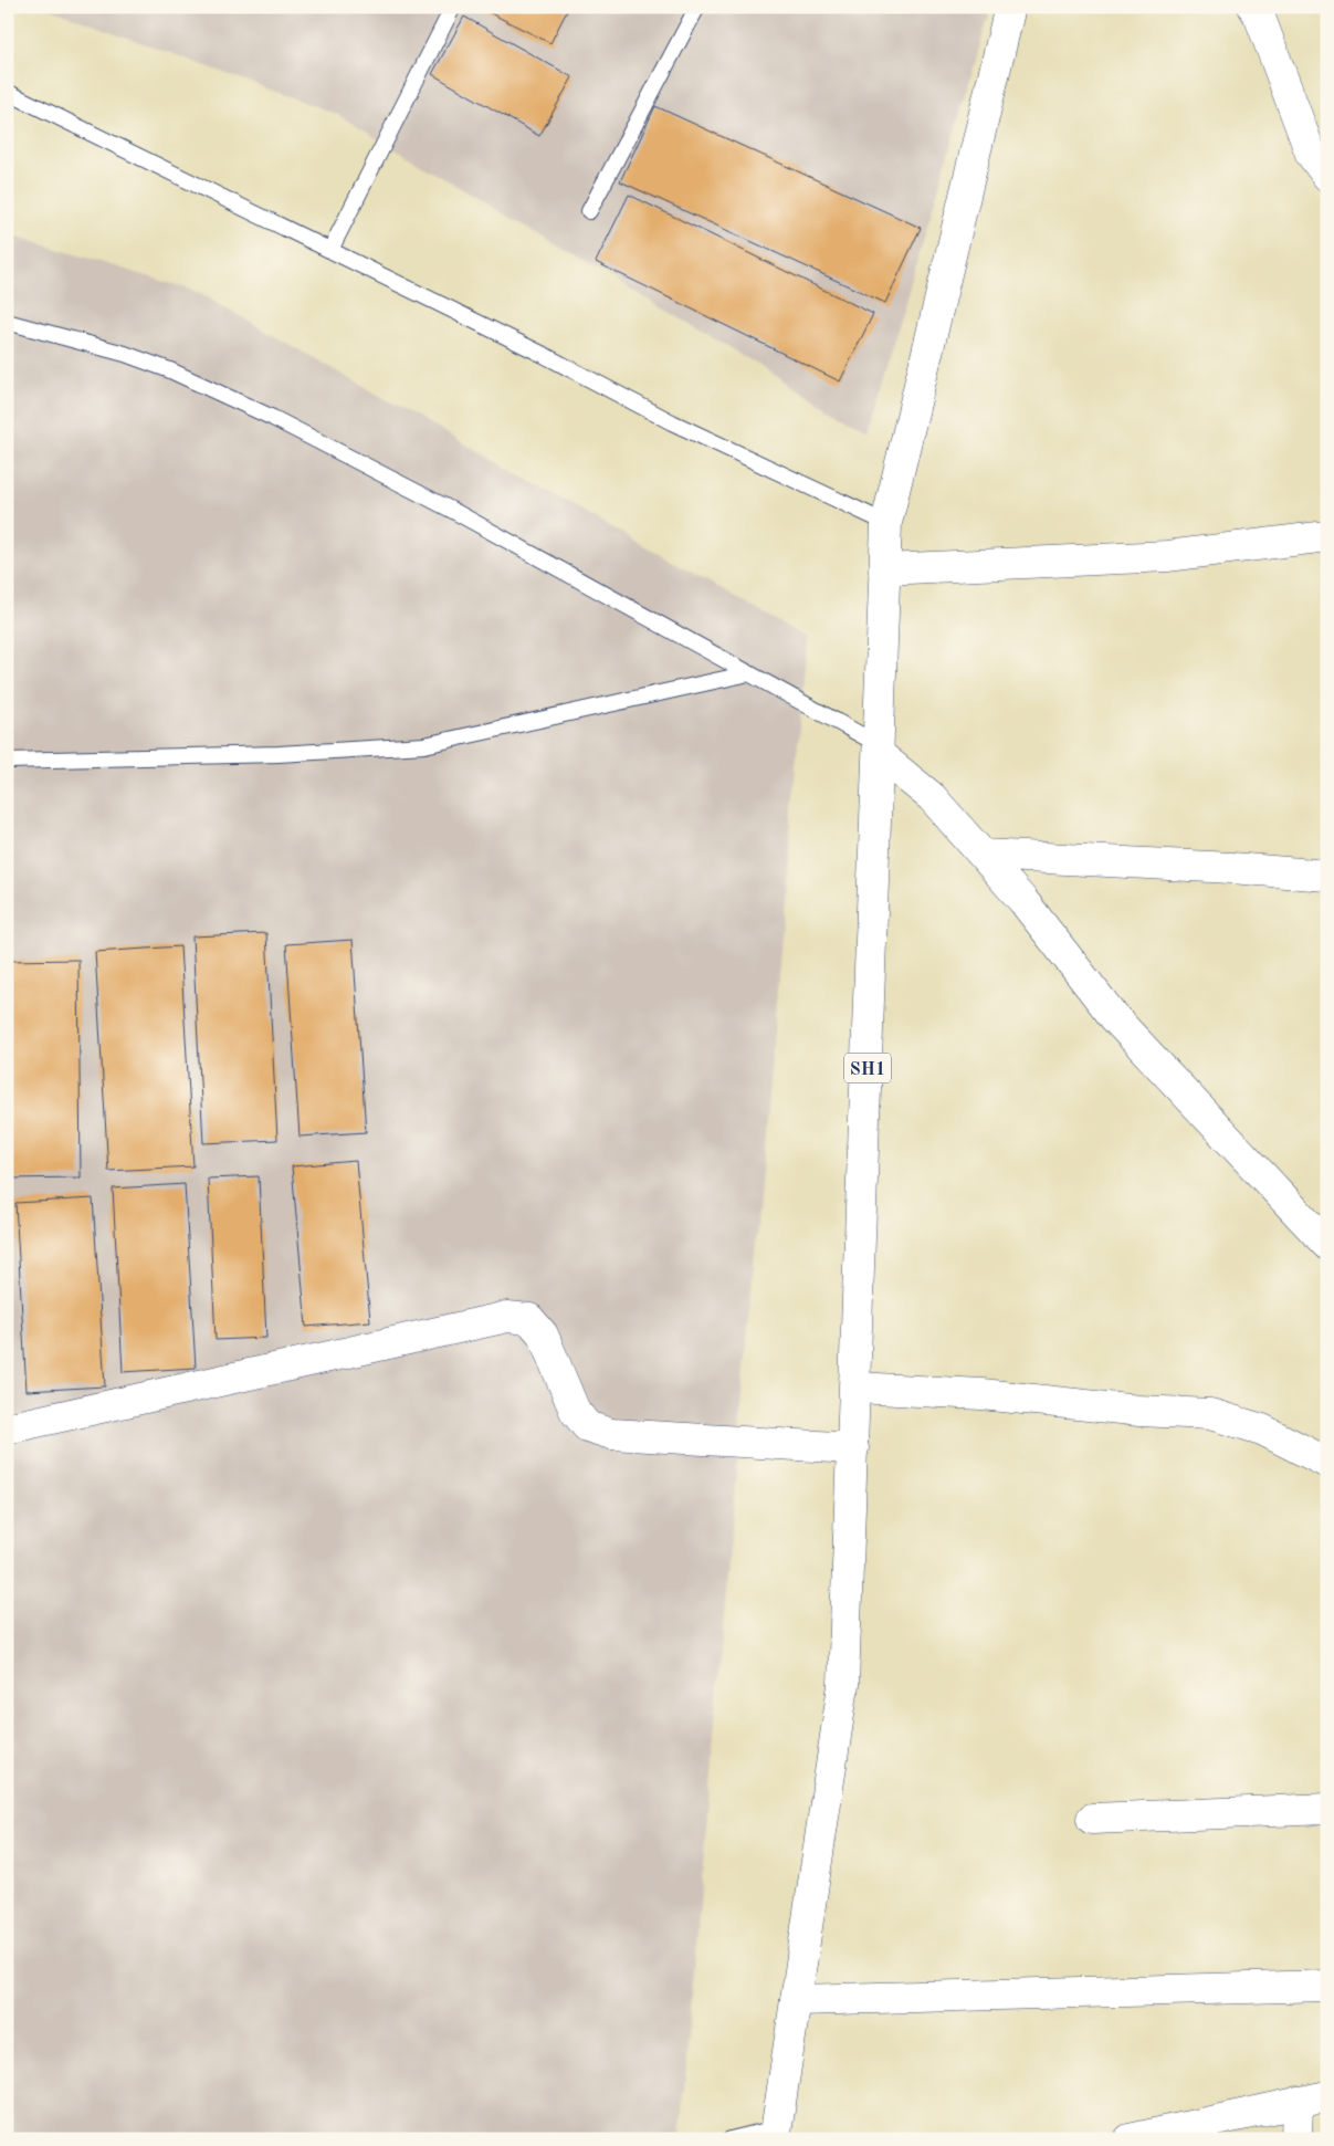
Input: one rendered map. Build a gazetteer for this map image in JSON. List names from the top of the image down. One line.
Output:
{"streets":{"street":["SH1"]}}
